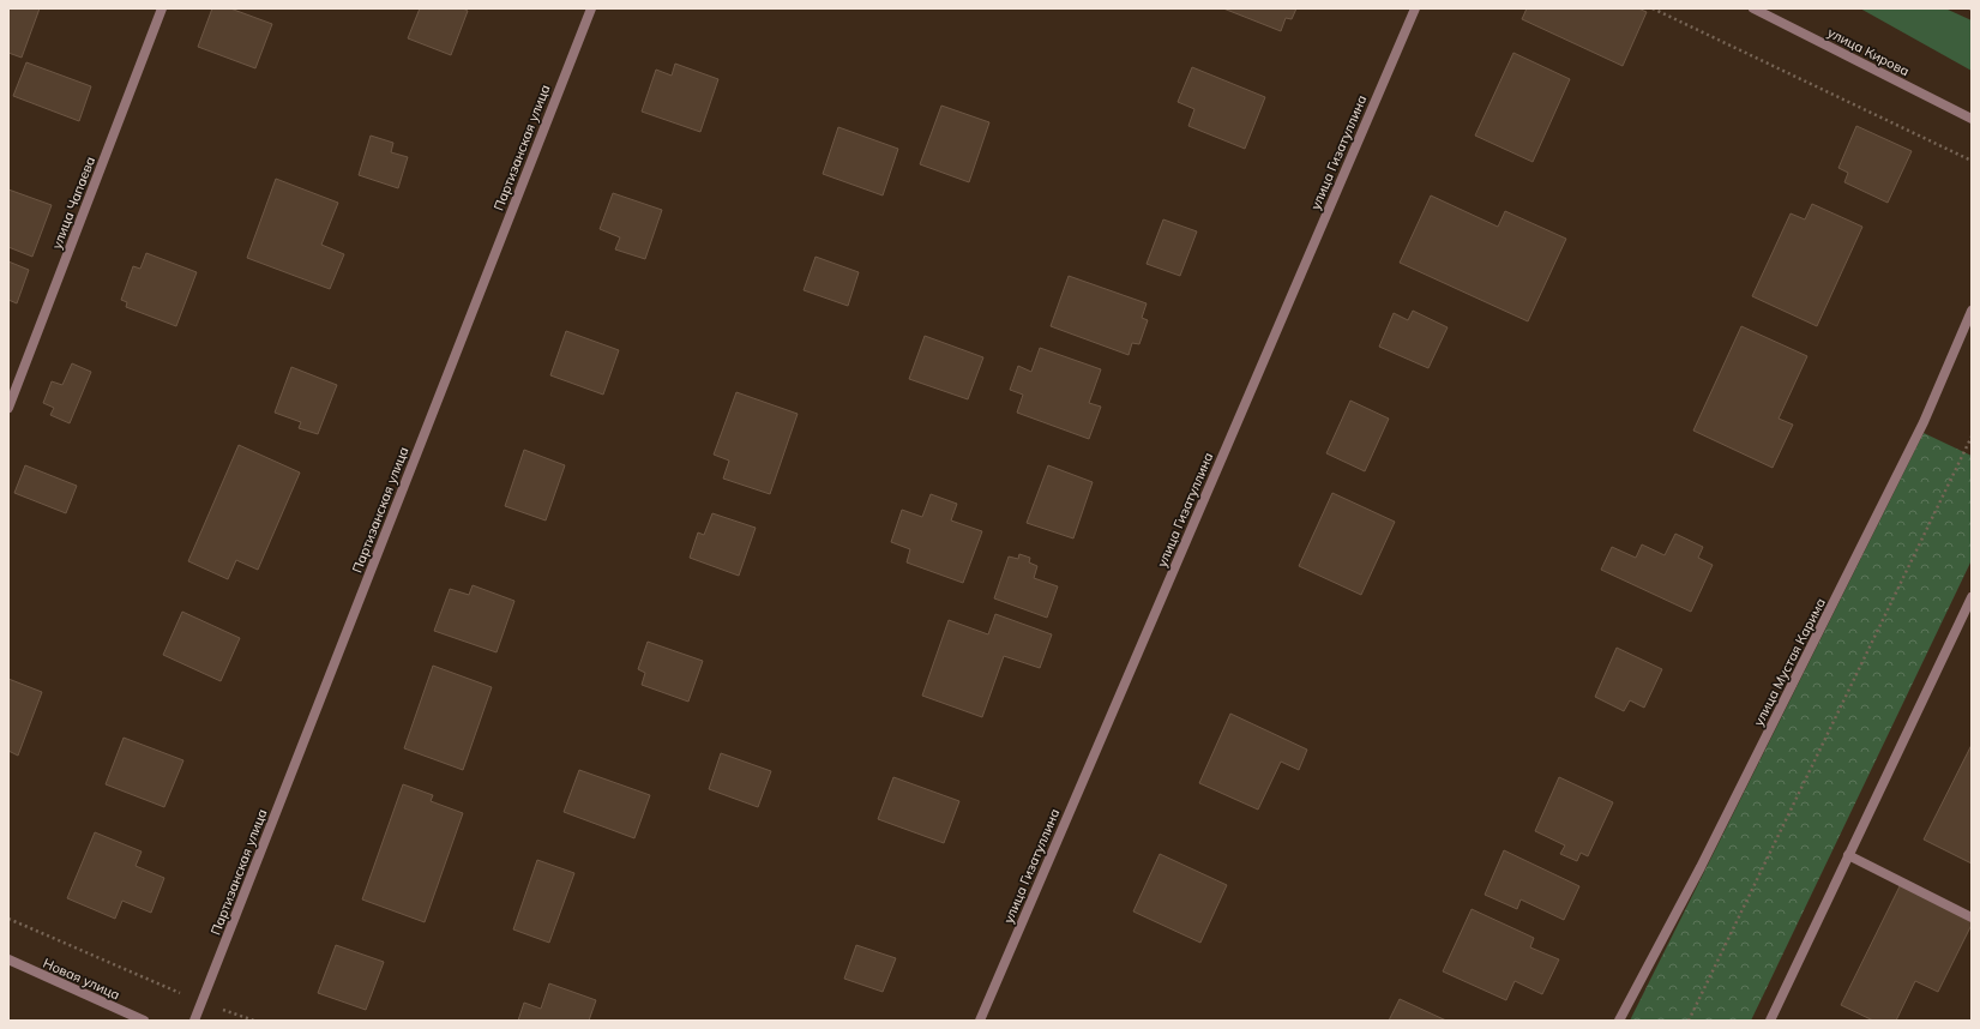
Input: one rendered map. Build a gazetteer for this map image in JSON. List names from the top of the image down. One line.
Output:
{"streets":{"street":["улица Кирова","Партизанская улица","улица Гизатуллина","улица Чапаева","улица Мустая Карима","Новая улица"]}}
